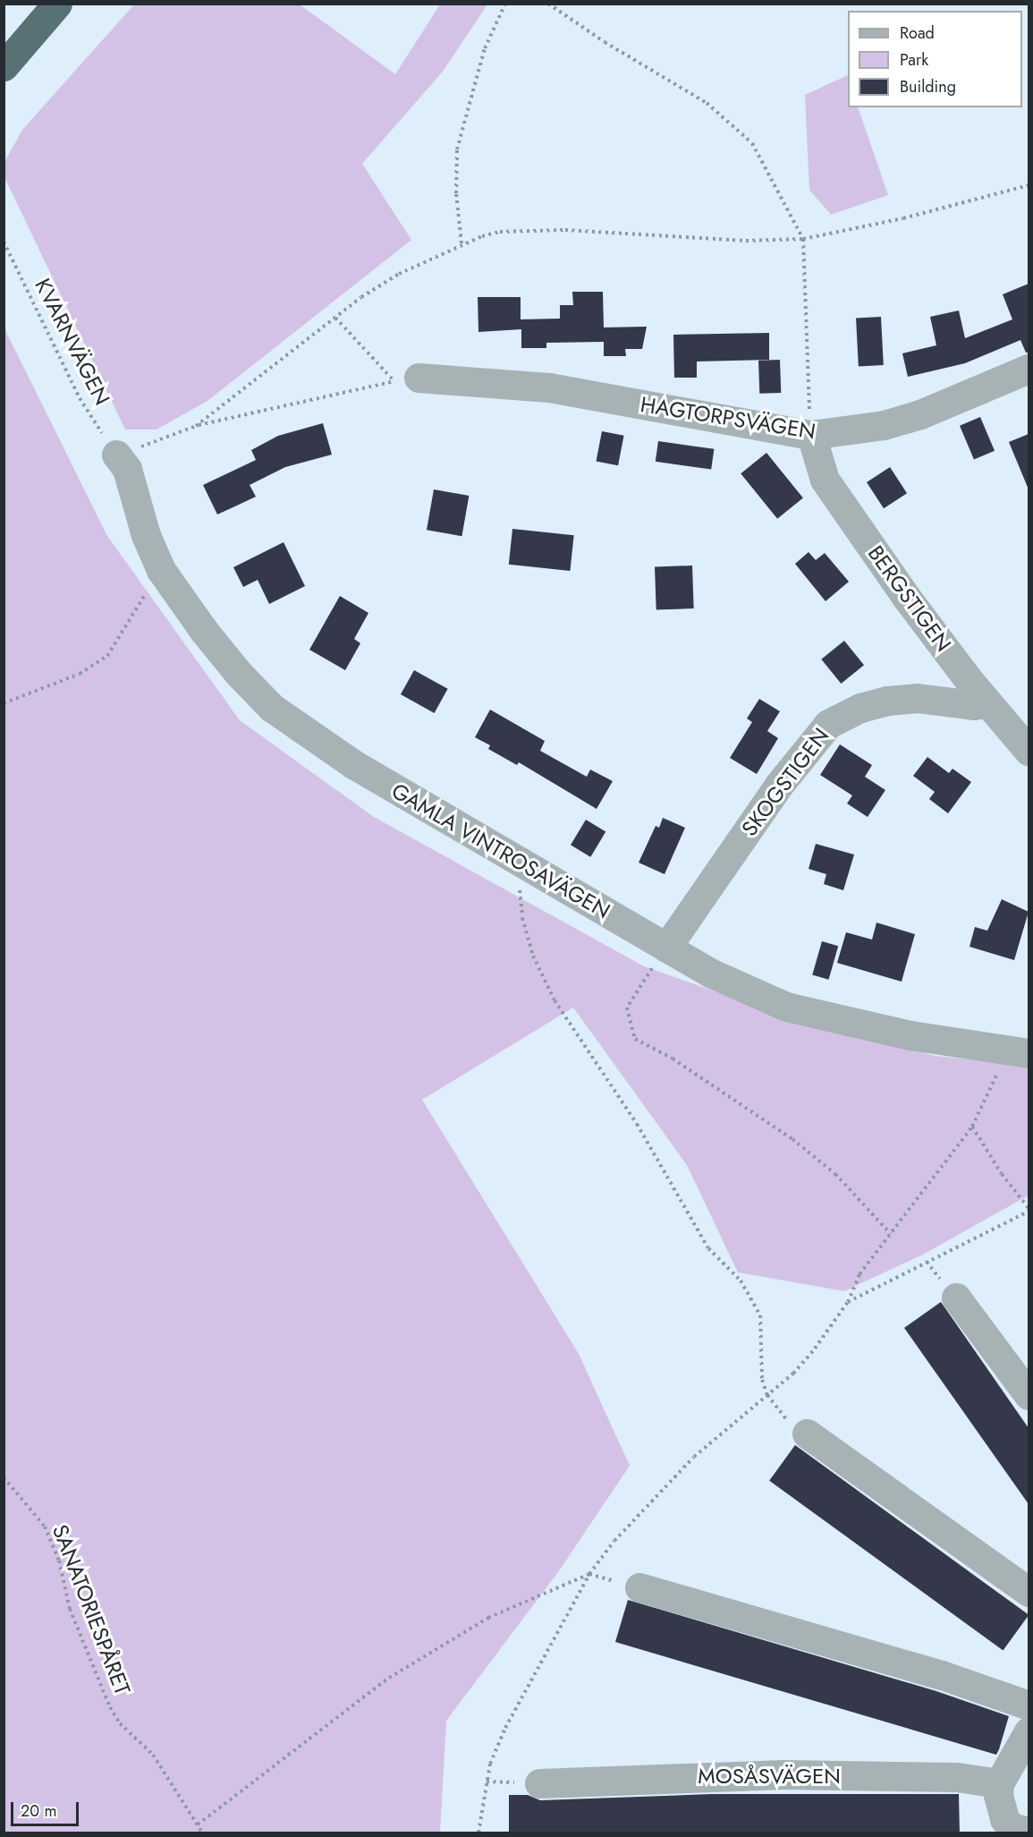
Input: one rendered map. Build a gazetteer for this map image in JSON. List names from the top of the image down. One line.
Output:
{"streets":{"street":["HAGTORPSVÄGEN","BERGSTIGEN","SKOGSTIGEN","GAMLA VINTROSAVÄGEN","MOSÅSVÄGEN"],"path":["KVARNVÄGEN","SANATORIESPÅRET"]},"crossings":[["KVARNVÄGEN","GAMLA VINTROSAVÄGEN"],["HAGTORPSVÄGEN","BERGSTIGEN"],["BERGSTIGEN","SKOGSTIGEN"],["SKOGSTIGEN","GAMLA VINTROSAVÄGEN"]],"legend":["Road","Park","Building"],"scale_bar":"20 m"}
